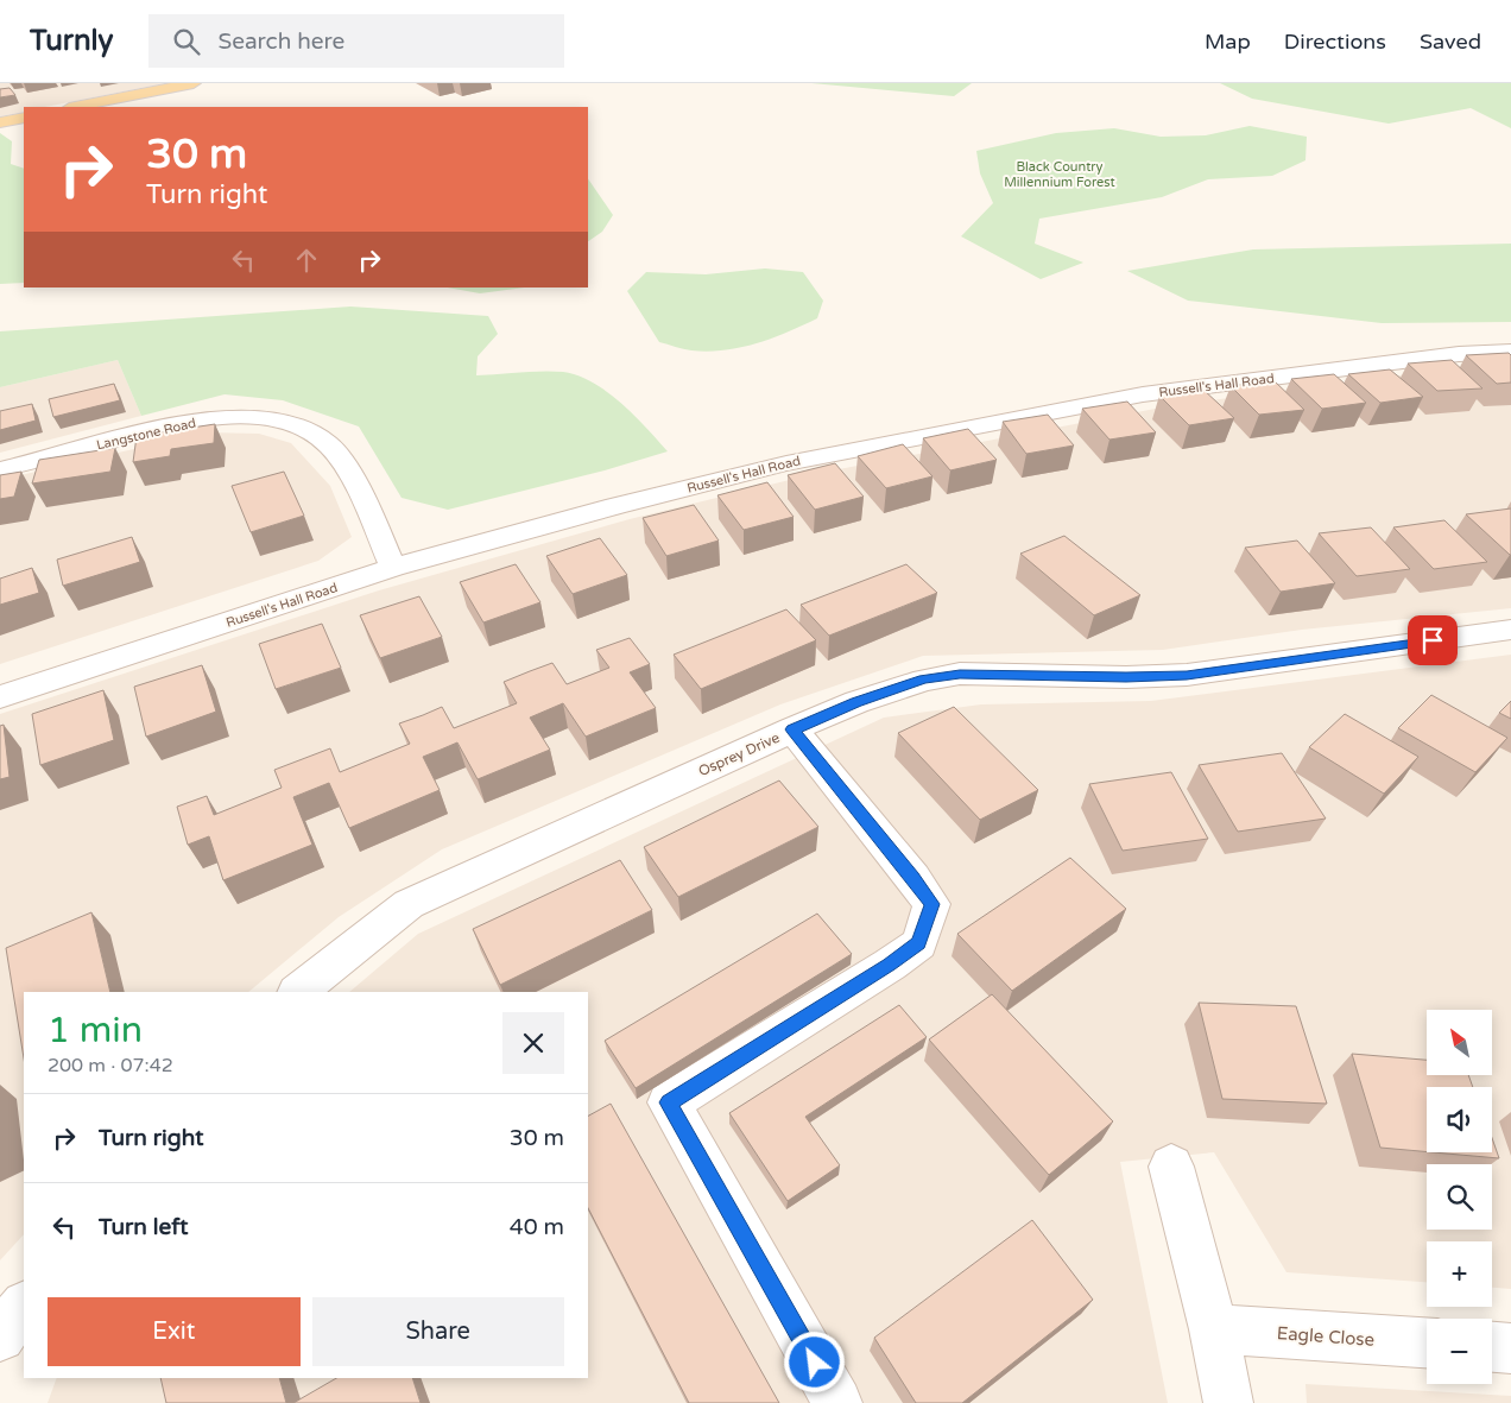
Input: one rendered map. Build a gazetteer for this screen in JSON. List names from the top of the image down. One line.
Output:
{"streets":{"street":["Russell's Hall Road","Langstone Road","Osprey Drive","Eagle Close"]},"crossings":[["Russell's Hall Road","Langstone Road"]],"parks":["Black Country Millennium Forest"],"north":"top left","page":{"header":"Turnly","search":"Search here","nav":["Map","Directions","Saved"],"turn":["30 m","Turn right"],"heading":["1 min","200 m · 07:42"],"map_buttons":["+","−"],"list":[{"name":"Turn right","value":"30 m"},{"name":"Turn left","value":"40 m"}],"buttons":["Exit","Share"]}}
